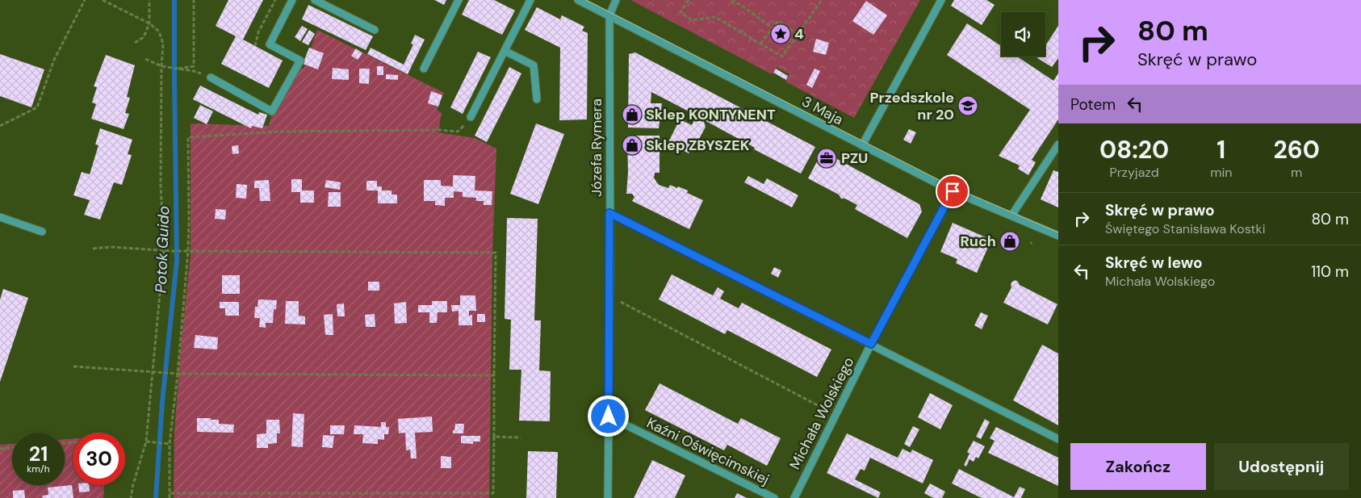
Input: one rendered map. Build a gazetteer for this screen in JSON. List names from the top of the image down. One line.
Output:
{"streets":{"street":["3 Maja","Józefa Rymera","Michała Wolskiego","Kaźni Oświęcimskiej"]},"crossings":[["3 Maja","Józefa Rymera"],["3 Maja","Michała Wolskiego"],["Józefa Rymera","Kaźni Oświęcimskiej"]],"water":["Potok Guido"],"places":{"place":["4"],"school or university":["Przedszkole nr 20"],"shop":["Sklep KONTYNENT","Sklep ZBYSZEK","Ruch"],"office":["PZU"]},"page":{"turn":["80 m","Skręć w prawo"],"then":"Potem","eta":["08:20","Przyjazd","1","min","260","m"],"list":[{"name":"Skręć w prawo","note":"Świętego Stanisława Kostki","value":"80 m"},{"name":"Skręć w lewo","note":"Michała Wolskiego","value":"110 m"}],"speed":"21 km/h","limit":"30","buttons":["Zakończ","Udostępnij"]}}
